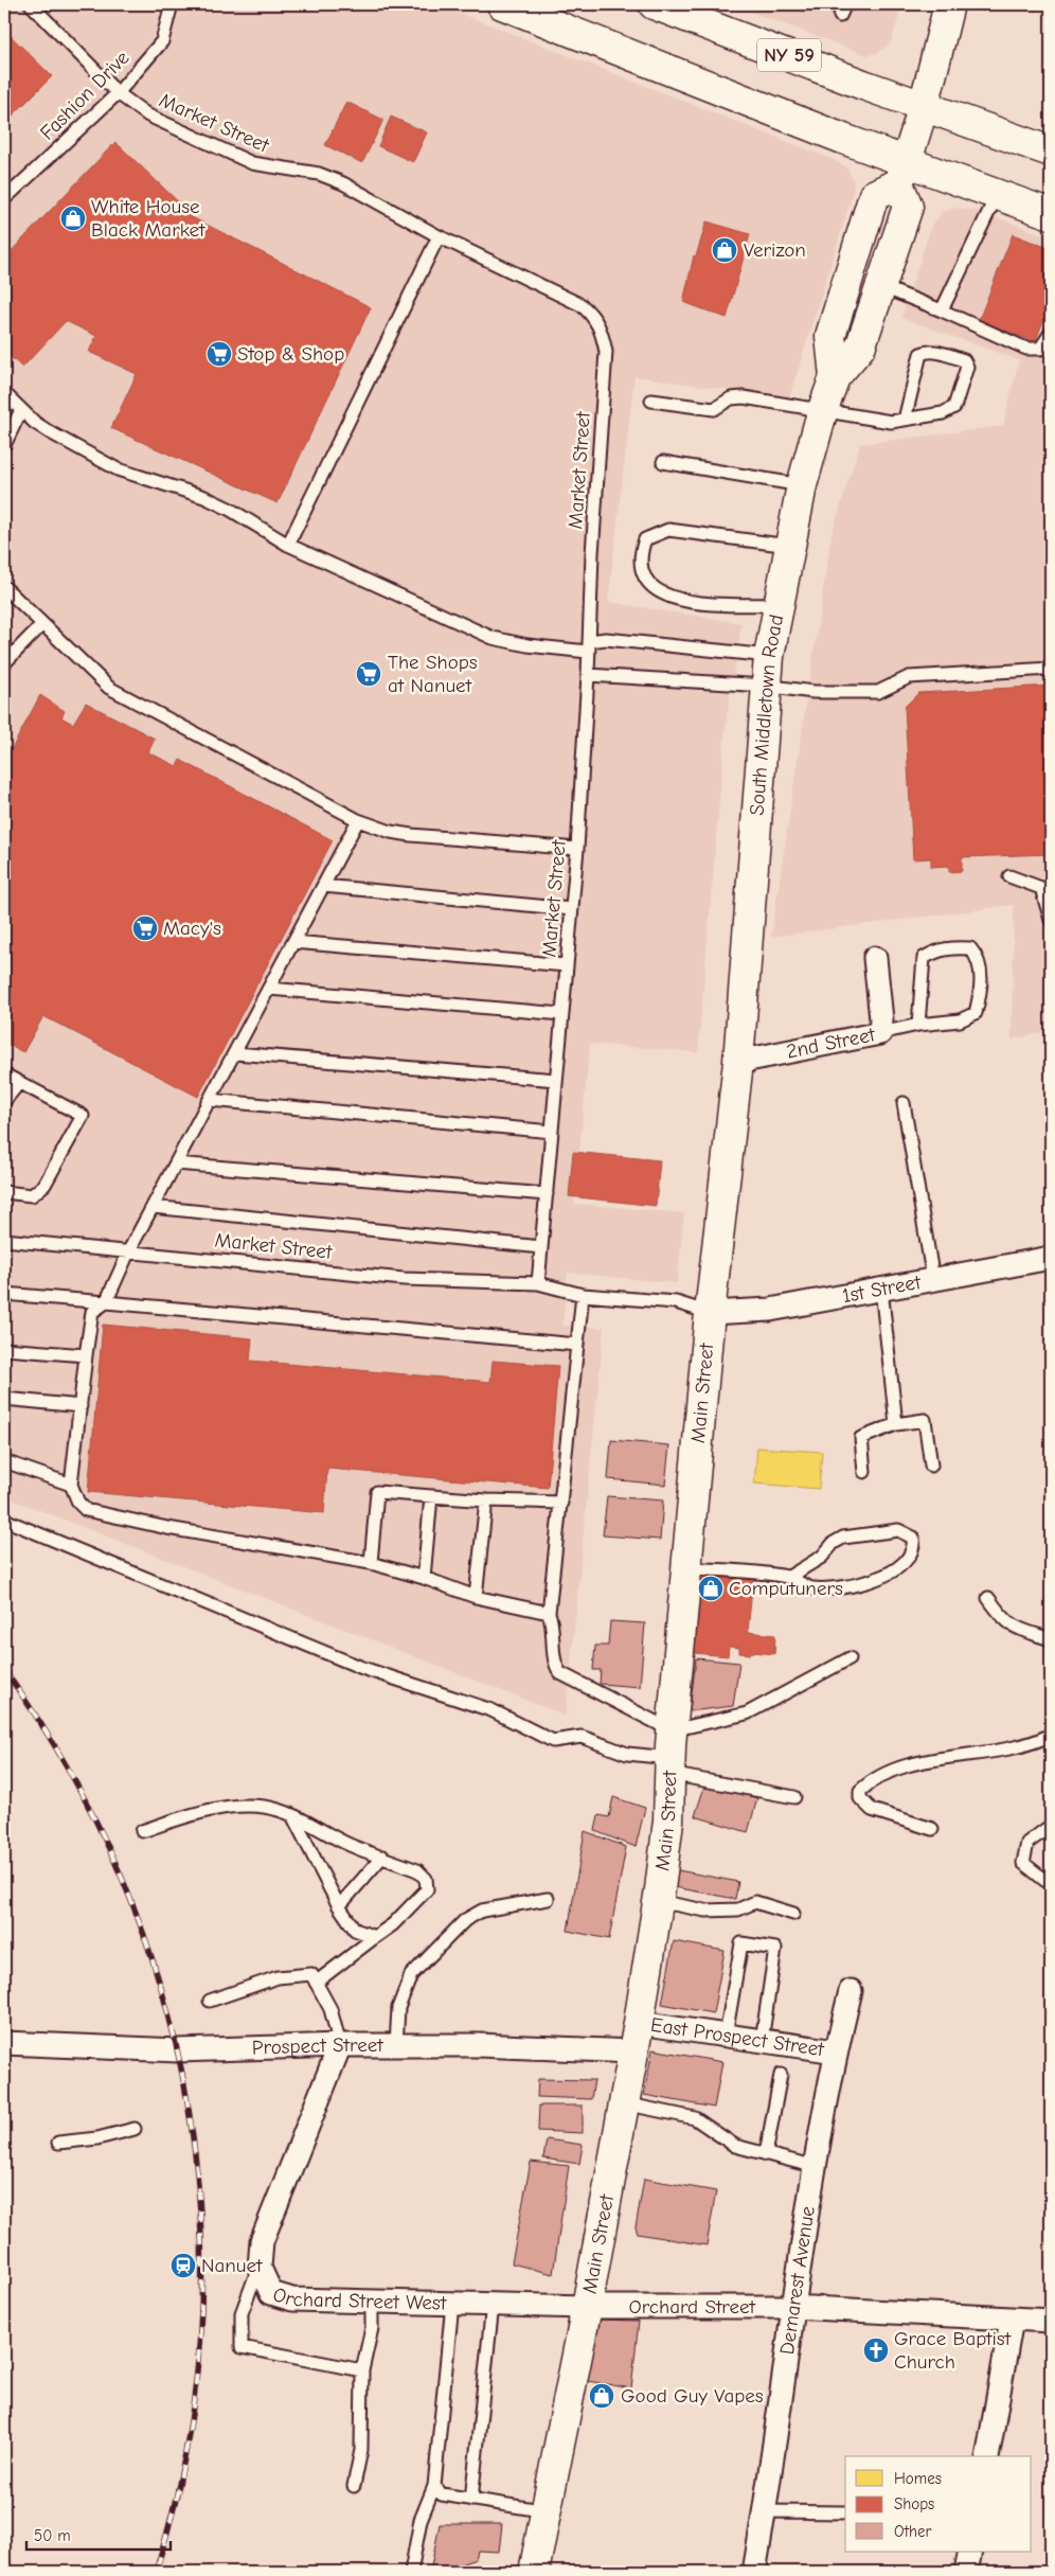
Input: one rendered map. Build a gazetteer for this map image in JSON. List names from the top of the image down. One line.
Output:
{"streets":{"street":["NY 59","South Middletown Road","2nd Street","1st Street","Main Street","East Prospect Street","Prospect Street","Demarest Avenue","Orchard Street West","Orchard Street"],"lane":["Fashion Drive","Market Street"]},"crossings":[["Fashion Drive","Market Street"],["Market Street","1st Street"],["Market Street","Main Street"],["South Middletown Road","2nd Street"],["South Middletown Road","Main Street"],["2nd Street","Main Street"],["1st Street","Main Street"],["Main Street","East Prospect Street"],["Main Street","Prospect Street"],["Main Street","Orchard Street West"],["Main Street","Orchard Street"],["East Prospect Street","Demarest Avenue"],["Prospect Street","Orchard Street West"],["Demarest Avenue","Orchard Street"],["Orchard Street West","Orchard Street"]],"places":{"shop":["White House Black Market","Verizon","Computuners","Good Guy Vapes"],"supermarket":["Stop & Shop","The Shops at Nanuet","Macy's"],"station":["Nanuet"],"church":["Grace Baptist Church"]},"legend":["Homes","Shops","Other"],"scale_bar":"50 m"}
